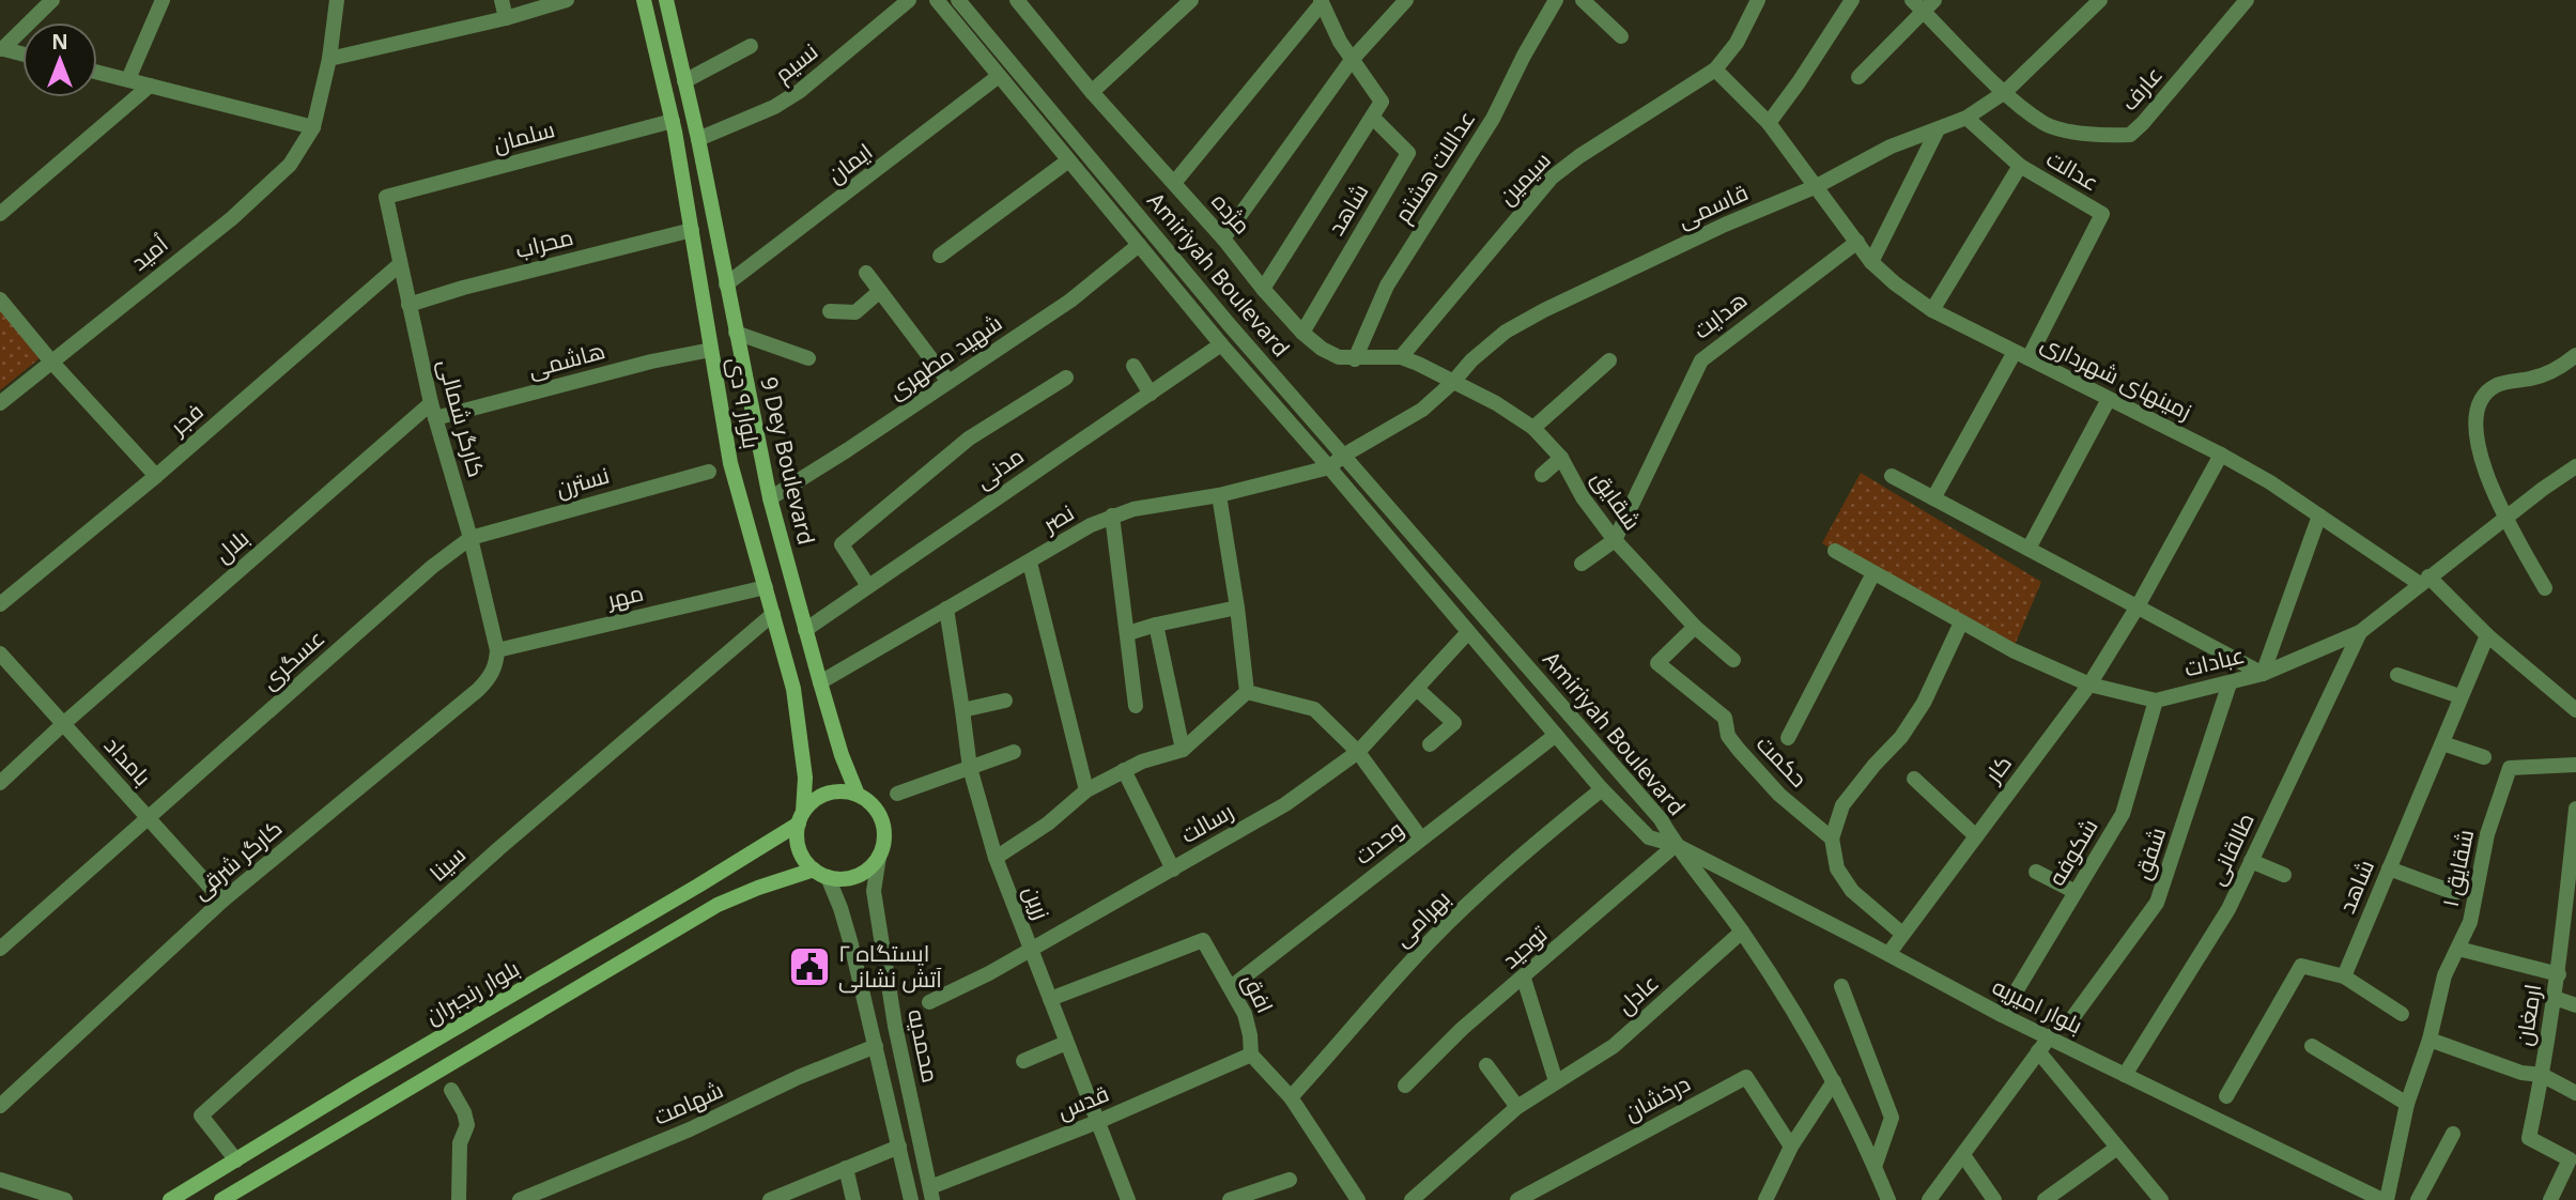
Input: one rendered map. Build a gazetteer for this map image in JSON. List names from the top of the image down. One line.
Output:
{"streets":{"main road":["بلوار ۹ دی","9 Dey Boulevard","بلوار رنجبران"],"street":["نسیم","عارف","سلمان","ایمان","عداللت هشتم","عدالت","سیمین","قاسمی","شاهد","مژده","محراب","اُمید","Amiriyah Boulevard","هدایت","شهید مطهری","هاشمی","زمینهای شهرداری","کارگر شمالی","فجر","مدنی","نسترن","شقایق","نصر","بلال","مهر","عسگری","عبادات","بامداد","حکمت","کار","رسالت","وحدت","طالقانی","شکوفه","شفق","کارگر شرقی","سینا","شقایق ۱","زرین","بهرامی","توحید","افق","عادل","بلوار امیریه","ارمغان","محمدیه","درخشان","قدس","شهامت"]},"crossings":[["نسیم","9 Dey Boulevard"],["عارف","قاسمی"],["سلمان","بلوار ۹ دی"],["سلمان","کارگر شمالی"],["ایمان","Amiriyah Boulevard"],["ایمان","9 Dey Boulevard"],["عداللت هشتم","مژده"],["عدالت","قاسمی"],["عدالت","زمینهای شهرداری"],["سیمین","مژده"],["سیمین","زمینهای شهرداری"],["قاسمی","مژده"],["قاسمی","Amiriyah Boulevard"],["قاسمی","زمینهای شهرداری"],["قاسمی","شقایق"],["قاسمی","نصر"],["شاهد","مژده"],["مژده","شقایق"],["محراب","بلوار ۹ دی"],["محراب","کارگر شمالی"],["Amiriyah Boulevard","شهید مطهری"],["Amiriyah Boulevard","مدنی"],["Amiriyah Boulevard","نصر"],["Amiriyah Boulevard","رسالت"],["Amiriyah Boulevard","وحدت"],["Amiriyah Boulevard","بهرامی"],["Amiriyah Boulevard","توحید"],["Amiriyah Boulevard","بلوار امیریه"],["هدایت","زمینهای شهرداری"],["هدایت","شقایق"],["شهید مطهری","9 Dey Boulevard"],["هاشمی","بلوار ۹ دی"],["هاشمی","کارگر شمالی"],["هاشمی","بلال"],["زمینهای شهرداری","عبادات"],["زمینهای شهرداری","کار"],["بلوار ۹ دی","9 Dey Boulevard"],["بلوار ۹ دی","مهر"],["بلوار ۹ دی","سینا"],["بلوار ۹ دی","بلوار رنجبران"],["بلوار ۹ دی","محمدیه"],["کارگر شمالی","فجر"],["کارگر شمالی","نسترن"],["کارگر شمالی","بلال"],["کارگر شمالی","مهر"],["کارگر شمالی","عسگری"],["کارگر شمالی","کارگر شرقی"],["9 Dey Boulevard","مدنی"],["9 Dey Boulevard","نصر"],["9 Dey Boulevard","بلوار رنجبران"],["9 Dey Boulevard","محمدیه"],["نسترن","عسگری"],["شقایق","حکمت"],["نصر","زرین"],["بلال","بامداد"],["مهر","کارگر شرقی"],["عسگری","بامداد"],["عبادات","کار"],["عبادات","طالقانی"],["عبادات","شکوفه"],["عبادات","شفق"],["بامداد","کارگر شرقی"],["کار","بلوار امیریه"],["رسالت","زرین"],["وحدت","افق"],["طالقانی","بلوار امیریه"],["شکوفه","بلوار امیریه"],["سینا","بلوار رنجبران"],["شقایق ۱","بلوار امیریه"],["زرین","افق"],["زرین","قدس"],["توحید","بلوار امیریه"],["بلوار رنجبران","محمدیه"],["افق","قدس"],["محمدیه","قدس"],["محمدیه","شهامت"]],"places":{"public building":["ایستگاه ۲ آتش نشانی"]},"north":"top"}
